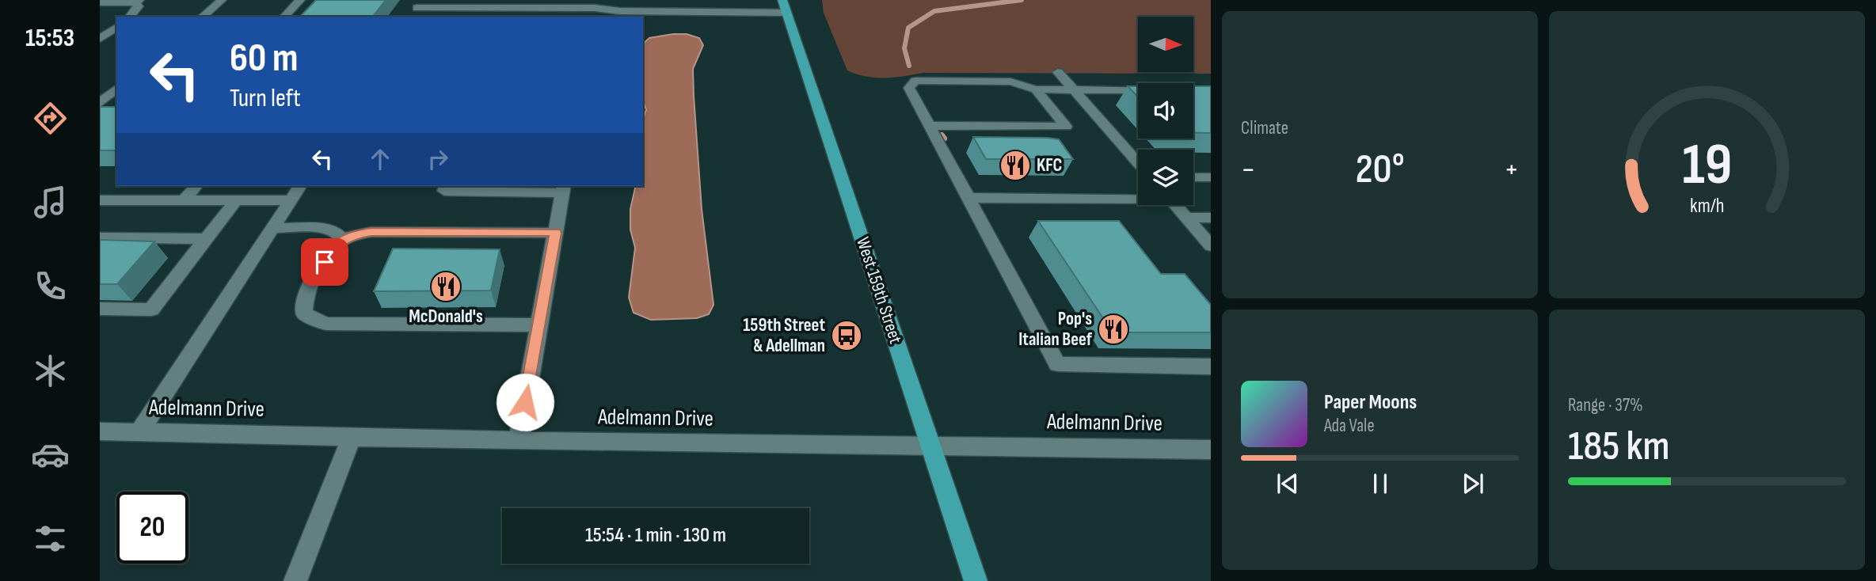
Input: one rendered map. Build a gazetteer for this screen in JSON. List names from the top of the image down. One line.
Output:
{"streets":{"main road":["West 159th Street"],"street":["Adelmann Drive"]},"crossings":[["West 159th Street","Adelmann Drive"]],"places":{"restaurant":["KFC","McDonald's","Pop's Italian Beef"],"bus stop":["159th Street & Adellman"]},"north":"right","page":{"tabs":"15:53","tile":["Climate",["Range · 37%","185 km"]],"turn":["60 m","Turn left"],"heat":["−","20°","+"],"song":["Paper Moons","Ada Vale"],"limit":"20","trip":"15:54 · 1 min · 130 m","gauge":["19","km/h"]}}
